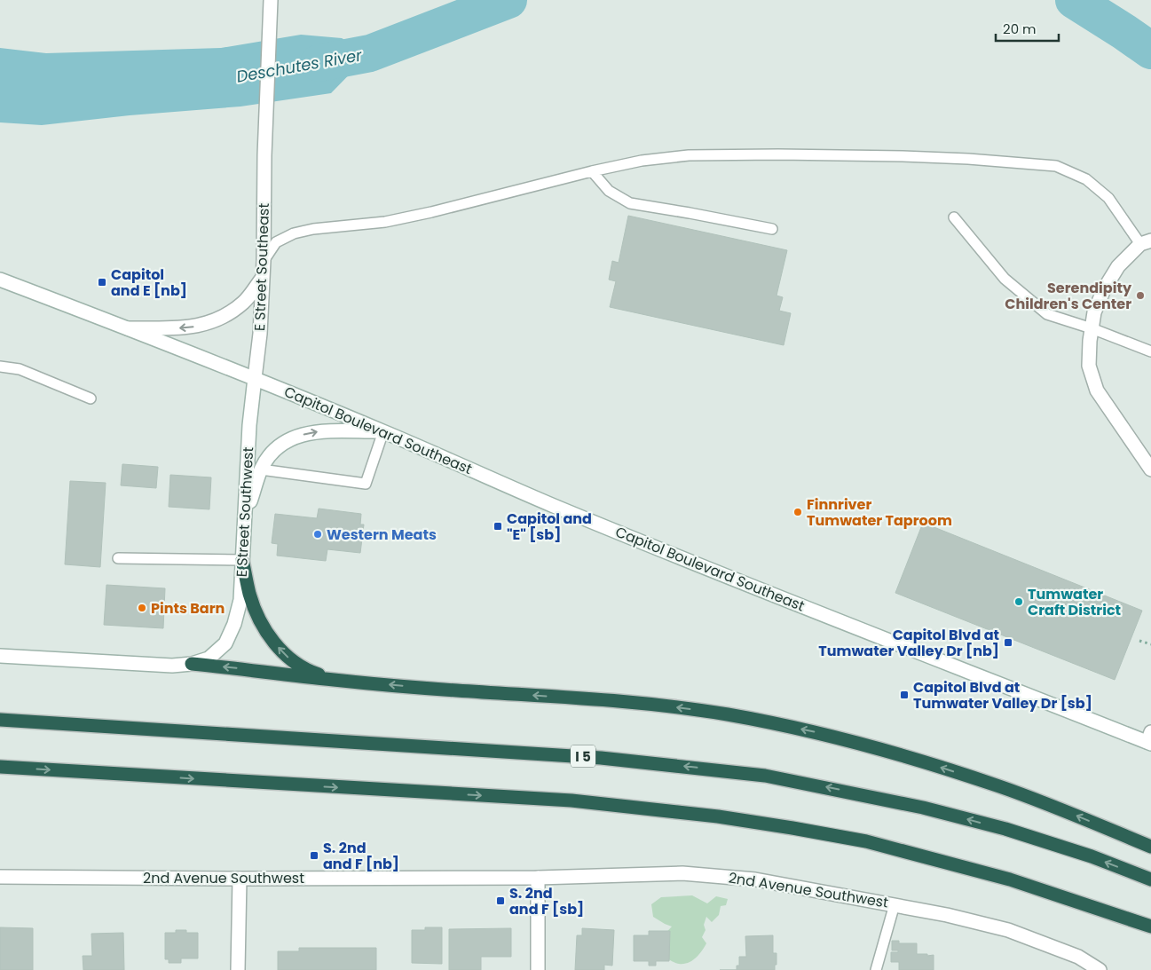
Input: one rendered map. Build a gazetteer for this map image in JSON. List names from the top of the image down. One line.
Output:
{"streets":{"highway":["I 5"],"street":["E Street Southeast","Capitol Boulevard Southeast","E Street Southwest","2nd Avenue Southwest"]},"crossings":[["E Street Southeast","Capitol Boulevard Southeast"],["E Street Southeast","E Street Southwest"],["Capitol Boulevard Southeast","E Street Southwest"]],"water":["Deschutes River"],"places":{"transit":["Capitol and E [nb]","Capitol and \"E\" [sb]","Capitol Blvd at Tumwater Valley Dr [nb]","Capitol Blvd at Tumwater Valley Dr [sb]","S. 2nd and F [nb]","S. 2nd and F [sb]"],"other":["Serendipity Children's Center","Finnriver Tumwater Taproom","Western Meats","Tumwater Craft District","Pints Barn"]},"scale_bar":"20 m"}
